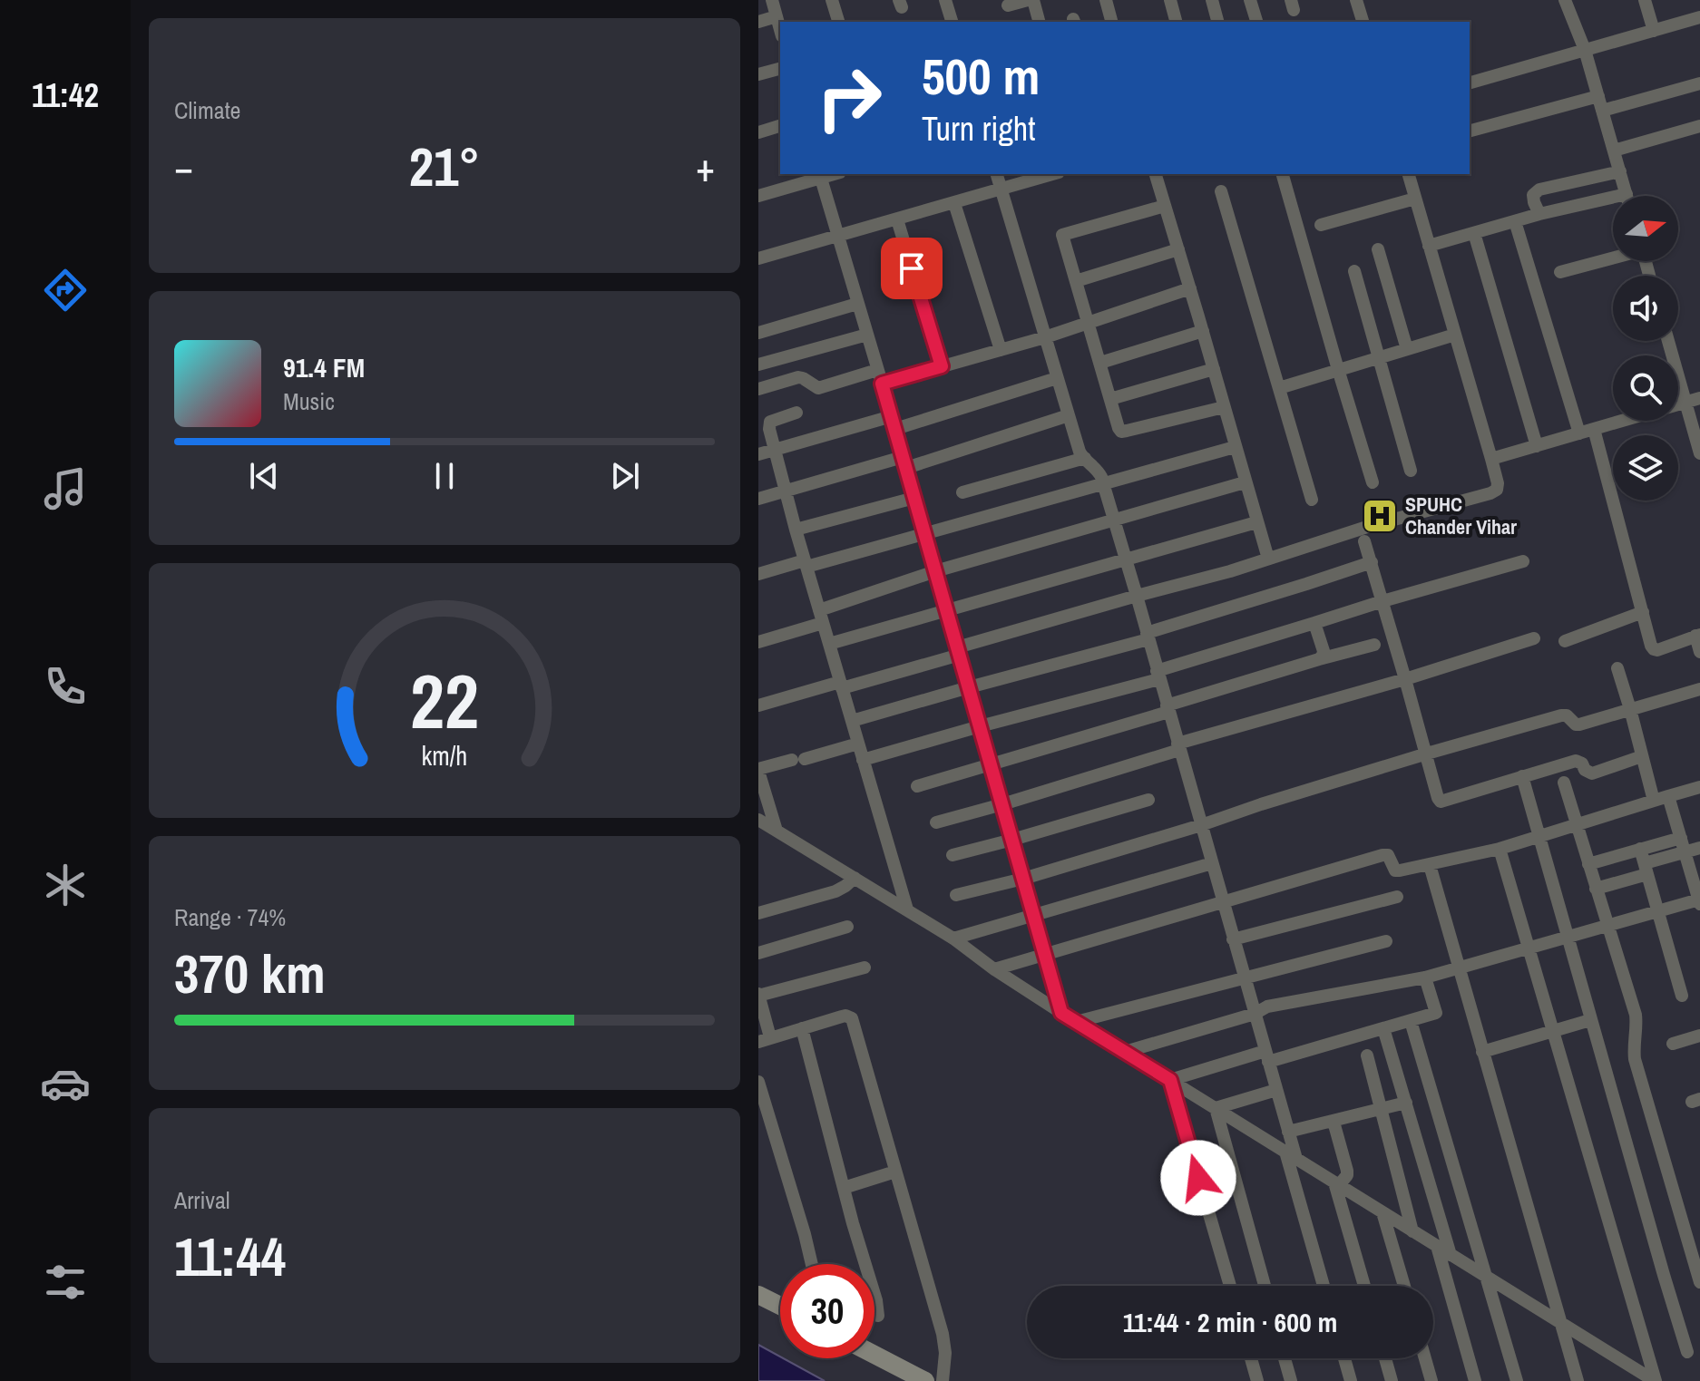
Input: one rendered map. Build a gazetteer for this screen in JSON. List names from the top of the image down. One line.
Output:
{"places":{"hospital":["SPUHC Chander Vihar"]},"north":"right","page":{"tabs":"11:42","tile":["Climate",["Range · 74%","370 km"],["Arrival","11:44"]],"turn":["500 m","Turn right"],"heat":["−","21°","+"],"song":["91.4 FM","Music"],"limit":"30","trip":"11:44 · 2 min · 600 m","gauge":["22","km/h"]}}
